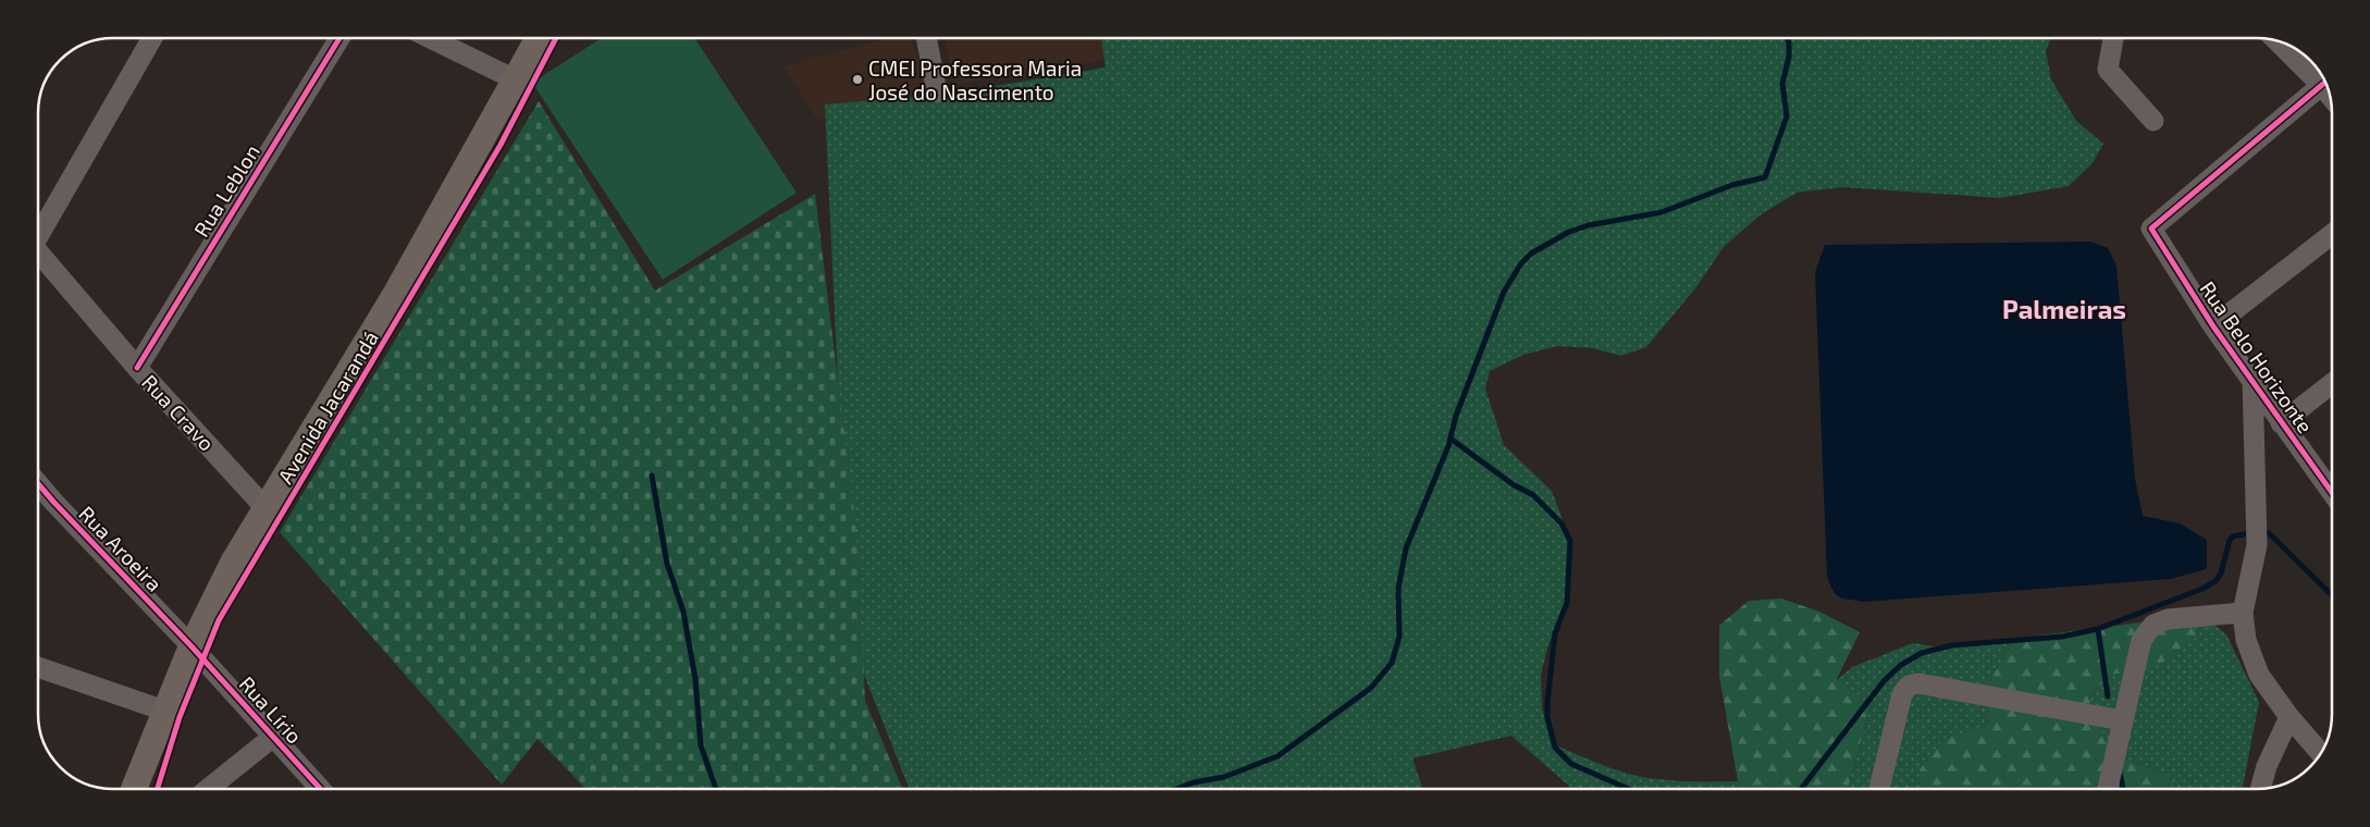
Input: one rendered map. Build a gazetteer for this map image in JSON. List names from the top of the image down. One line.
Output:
{"streets":{"main road":["Avenida Jacarandá"],"street":["Rua Leblon","Rua Belo Horizonte","Rua Cravo","Rua Aroeira","Rua Lírio"]},"crossings":[["Rua Leblon","Rua Cravo"],["Avenida Jacarandá","Rua Cravo"],["Avenida Jacarandá","Rua Aroeira"],["Avenida Jacarandá","Rua Lírio"],["Rua Aroeira","Rua Lírio"]],"districts":["Palmeiras"],"places":["CMEI Professora Maria José do Nascimento"]}
